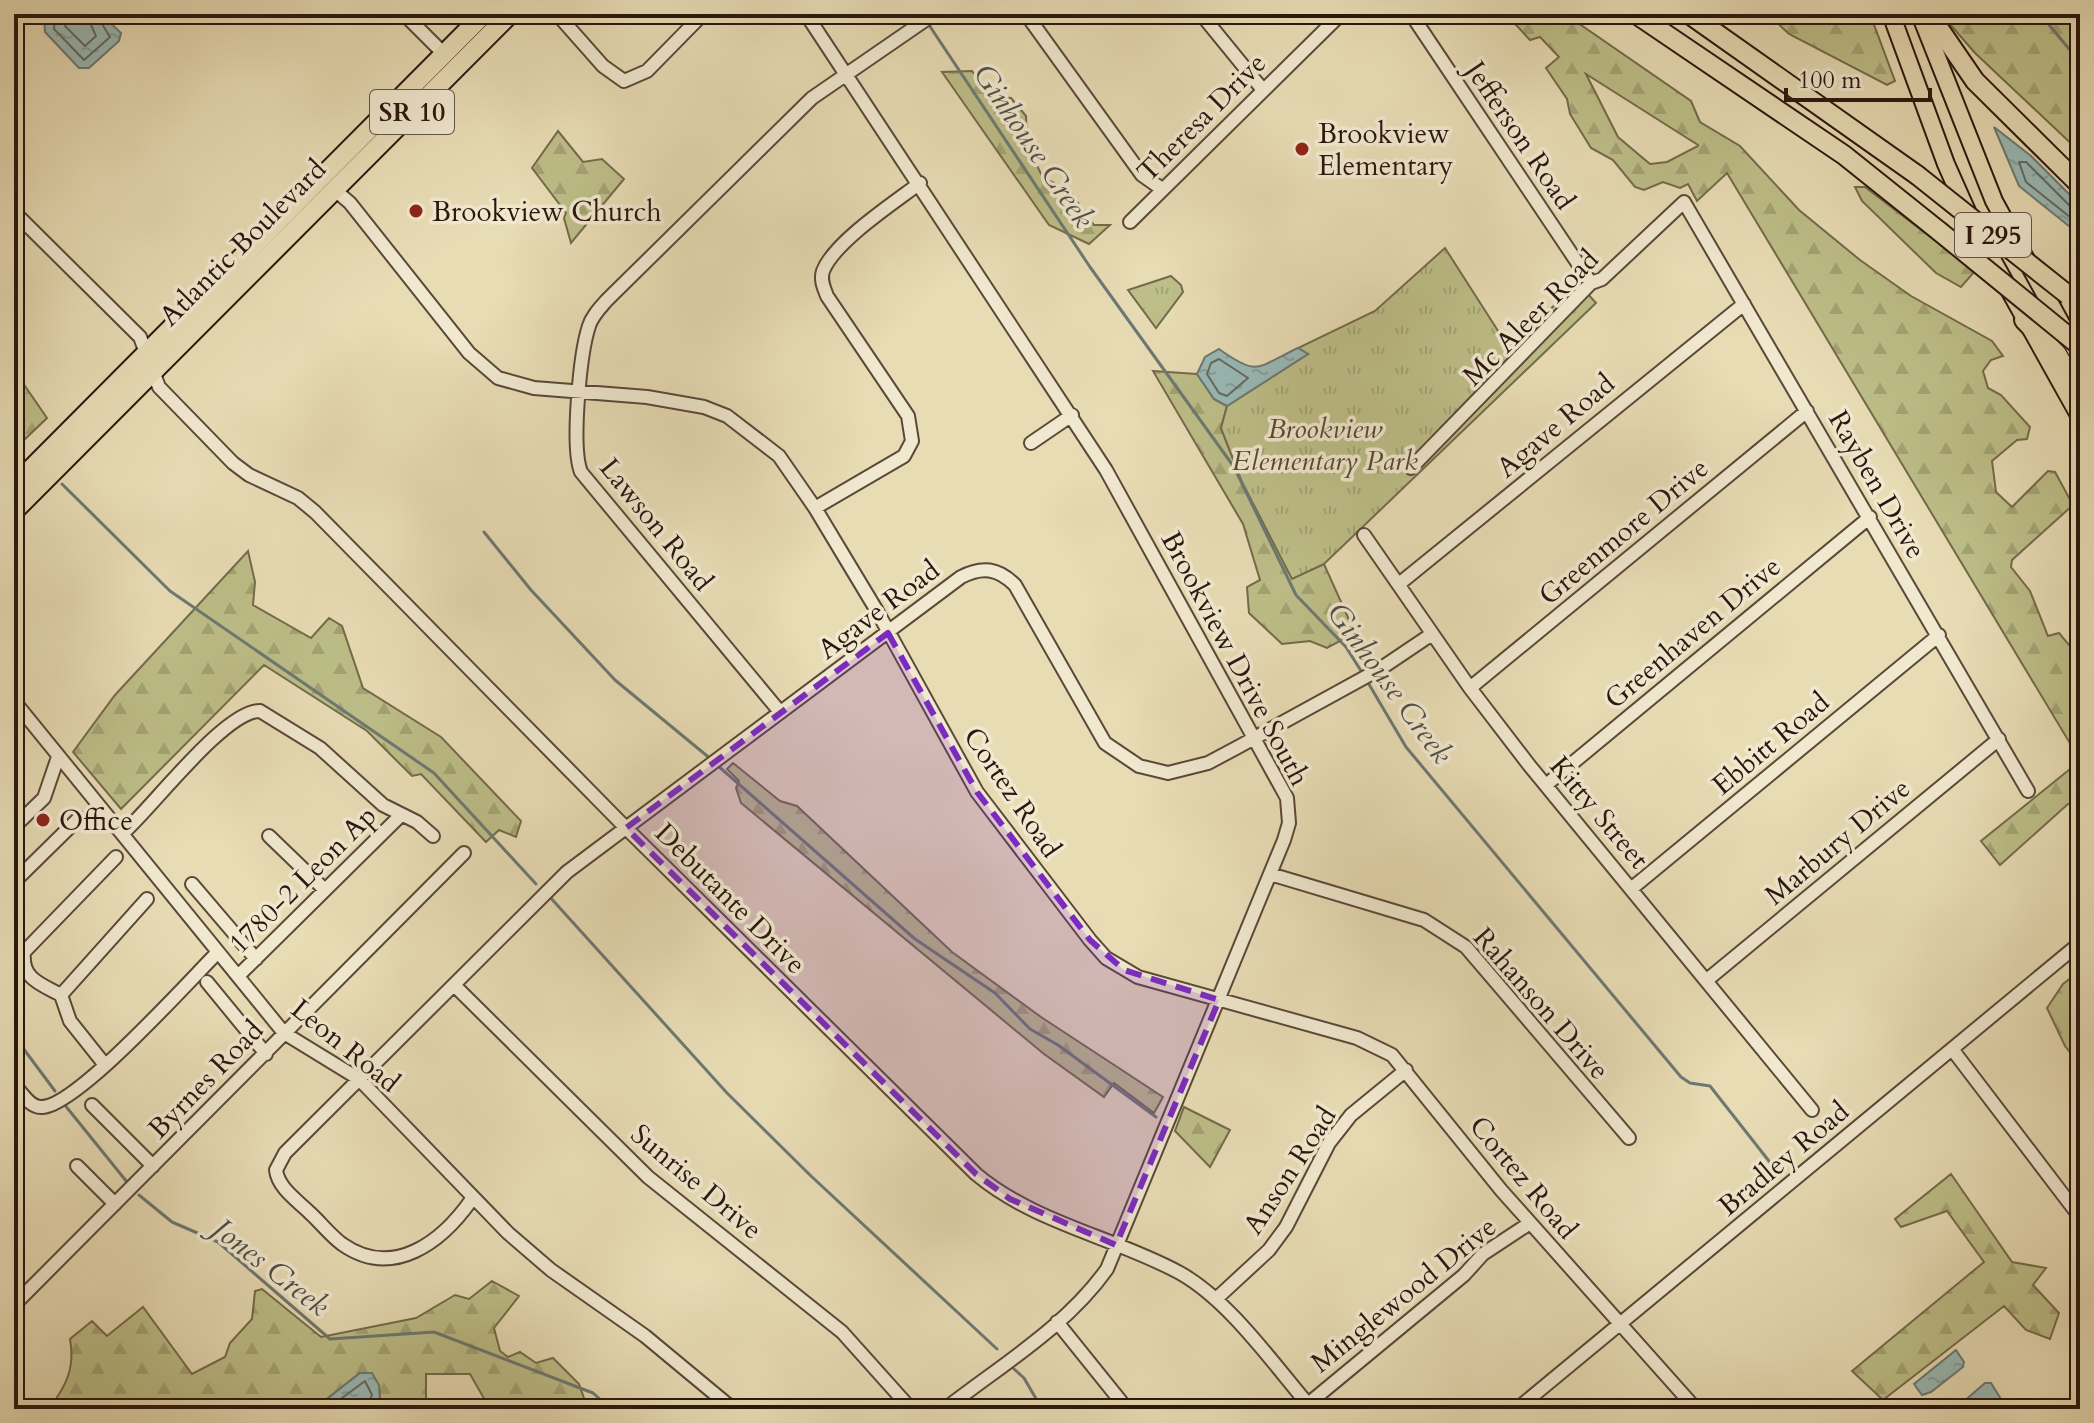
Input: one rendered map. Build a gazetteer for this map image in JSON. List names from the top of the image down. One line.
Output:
{"streets":{"highway":["SR 10","I 295","Atlantic Boulevard"],"street":["Theresa Drive","Jefferson Road","Mc Aleer Road","Agave Road","Rayben Drive","Lawson Road","Greenmore Drive","Greenhaven Drive","Brookview Drive South","Ebbitt Road","Cortez Road","Kitty Street","Marbury Drive","1780-2 Leon Ap","Debutante Drive","Rahanson Drive","Leon Road","Byrnes Road","Bradley Road","Anson Road","Sunrise Drive","Minglewood Drive"]},"crossings":[["Jefferson Road","Mc Aleer Road"],["Atlantic Boulevard","Cortez Road"],["Atlantic Boulevard","Debutante Drive"],["Mc Aleer Road","Rayben Drive"],["Agave Road","Rayben Drive"],["Agave Road","Lawson Road"],["Agave Road","Brookview Drive South"],["Agave Road","Cortez Road"],["Agave Road","Kitty Street"],["Agave Road","Debutante Drive"],["Agave Road","Leon Road"],["Agave Road","Sunrise Drive"],["Rayben Drive","Greenmore Drive"],["Rayben Drive","Greenhaven Drive"],["Rayben Drive","Ebbitt Road"],["Rayben Drive","Marbury Drive"],["Lawson Road","Brookview Drive South"],["Lawson Road","Cortez Road"],["Greenmore Drive","Kitty Street"],["Greenhaven Drive","Kitty Street"],["Brookview Drive South","Cortez Road"],["Brookview Drive South","Debutante Drive"],["Brookview Drive South","Rahanson Drive"],["Ebbitt Road","Kitty Street"],["Cortez Road","Bradley Road"],["Cortez Road","Anson Road"],["Cortez Road","Minglewood Drive"],["Kitty Street","Marbury Drive"],["1780-2 Leon Ap","Leon Road"],["Debutante Drive","Anson Road"],["Debutante Drive","Minglewood Drive"],["Leon Road","Byrnes Road"]],"water":["Ginhouse Creek","Jones Creek"],"parks":["Brookview Elementary Park"],"places":["Brookview Elementary","Brookview Church","Office"],"scale_bar":"100 m"}
